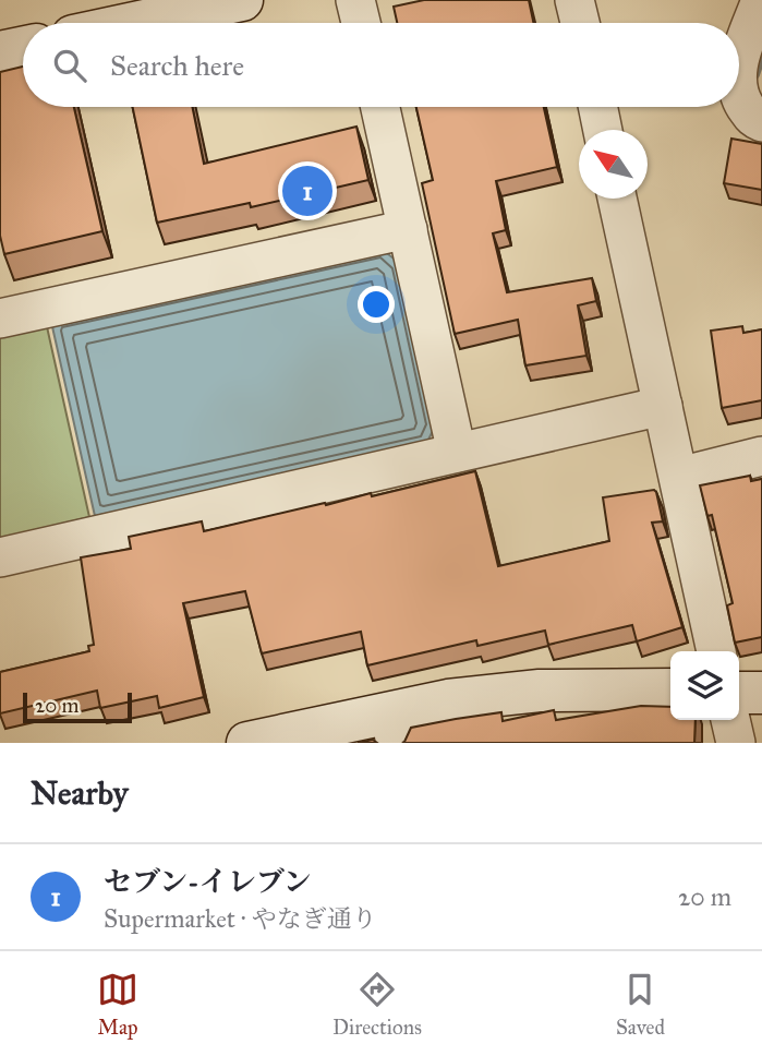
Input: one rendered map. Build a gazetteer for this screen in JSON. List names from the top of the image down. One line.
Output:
{"scale_bar":"20 m","north":"top left","page":{"search":"Search here","pins":"1","scale":"20 m","heading":"Nearby","list":[{"mark":"1","name":"セブン-イレブン","note":"Supermarket · やなぎ通り","value":"20 m"}],"nav":["Map","Directions","Saved"]}}
